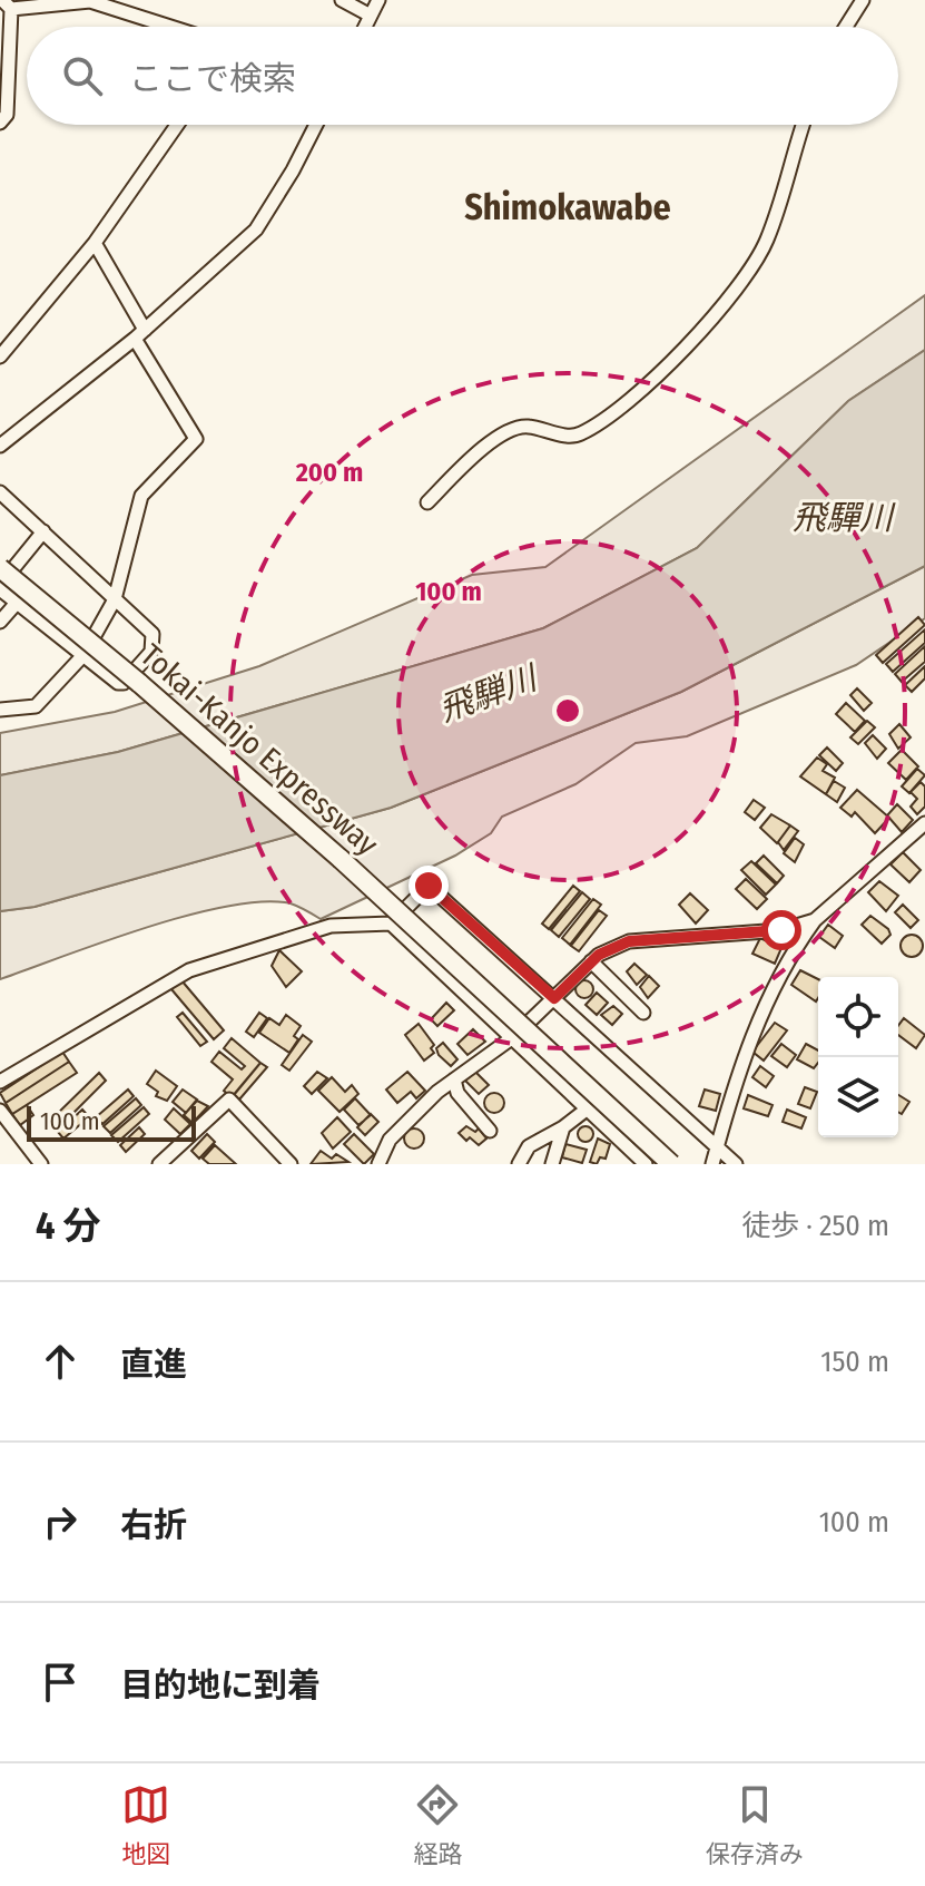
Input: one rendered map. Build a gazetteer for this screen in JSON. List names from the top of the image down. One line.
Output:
{"streets":{"highway":["Tokai-Kanjo Expressway"]},"districts":["Shimokawabe"],"water":["飛驒川","飛騨川"],"scale_bar":"100 m","page":{"search":"ここで検索","scale":"100 m","heading":["4 分","徒歩 · 250 m"],"list":[["直進","150 m"],["右折","100 m"],"目的地に到着"],"nav":["地図","経路","保存済み"]},"rings":["200 m","100 m"]}
